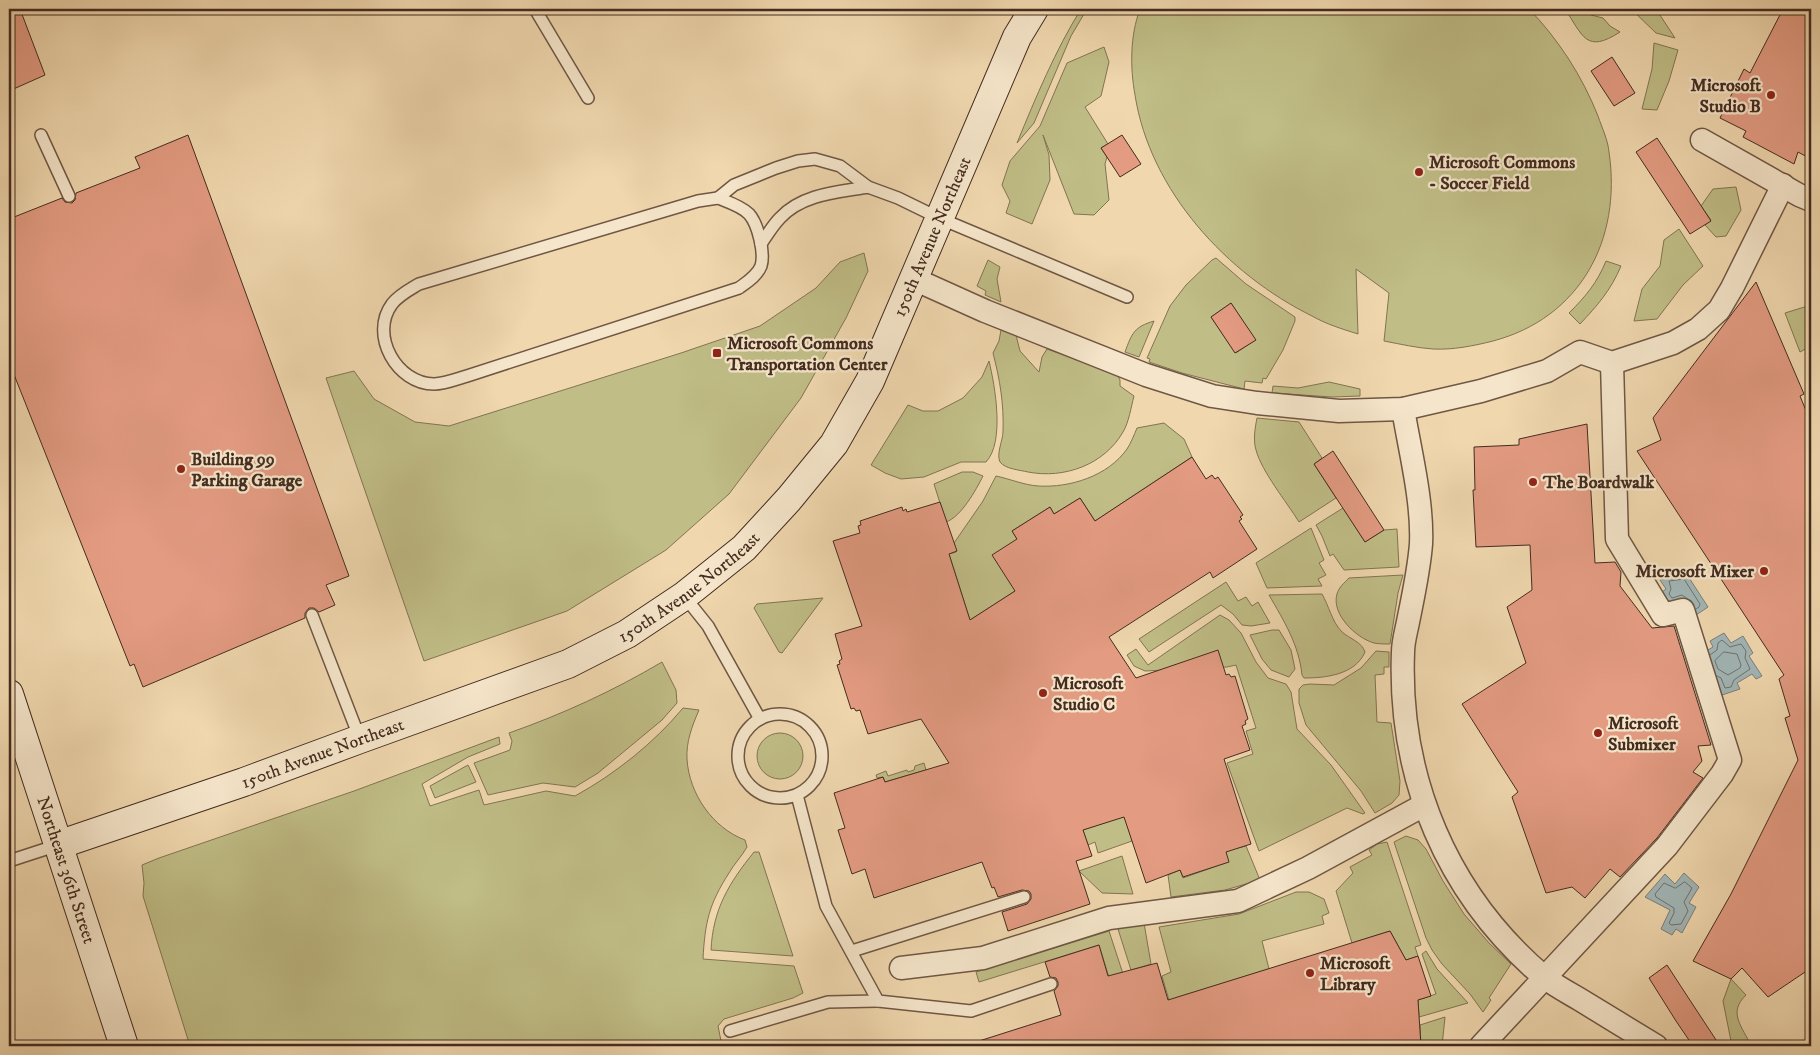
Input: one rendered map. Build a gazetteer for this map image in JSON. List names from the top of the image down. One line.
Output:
{"streets":{"street":["150th Avenue Northeast","Northeast 36th Street"]},"crossings":[["150th Avenue Northeast","Northeast 36th Street"]],"places":{"other":["Microsoft Studio B","Microsoft Commons - Soccer Field","Building 99 Parking Garage","The Boardwalk","Microsoft Mixer","Microsoft Studio C","Microsoft Submixer","Microsoft Library"],"transit":["Microsoft Commons Transportation Center"]}}
